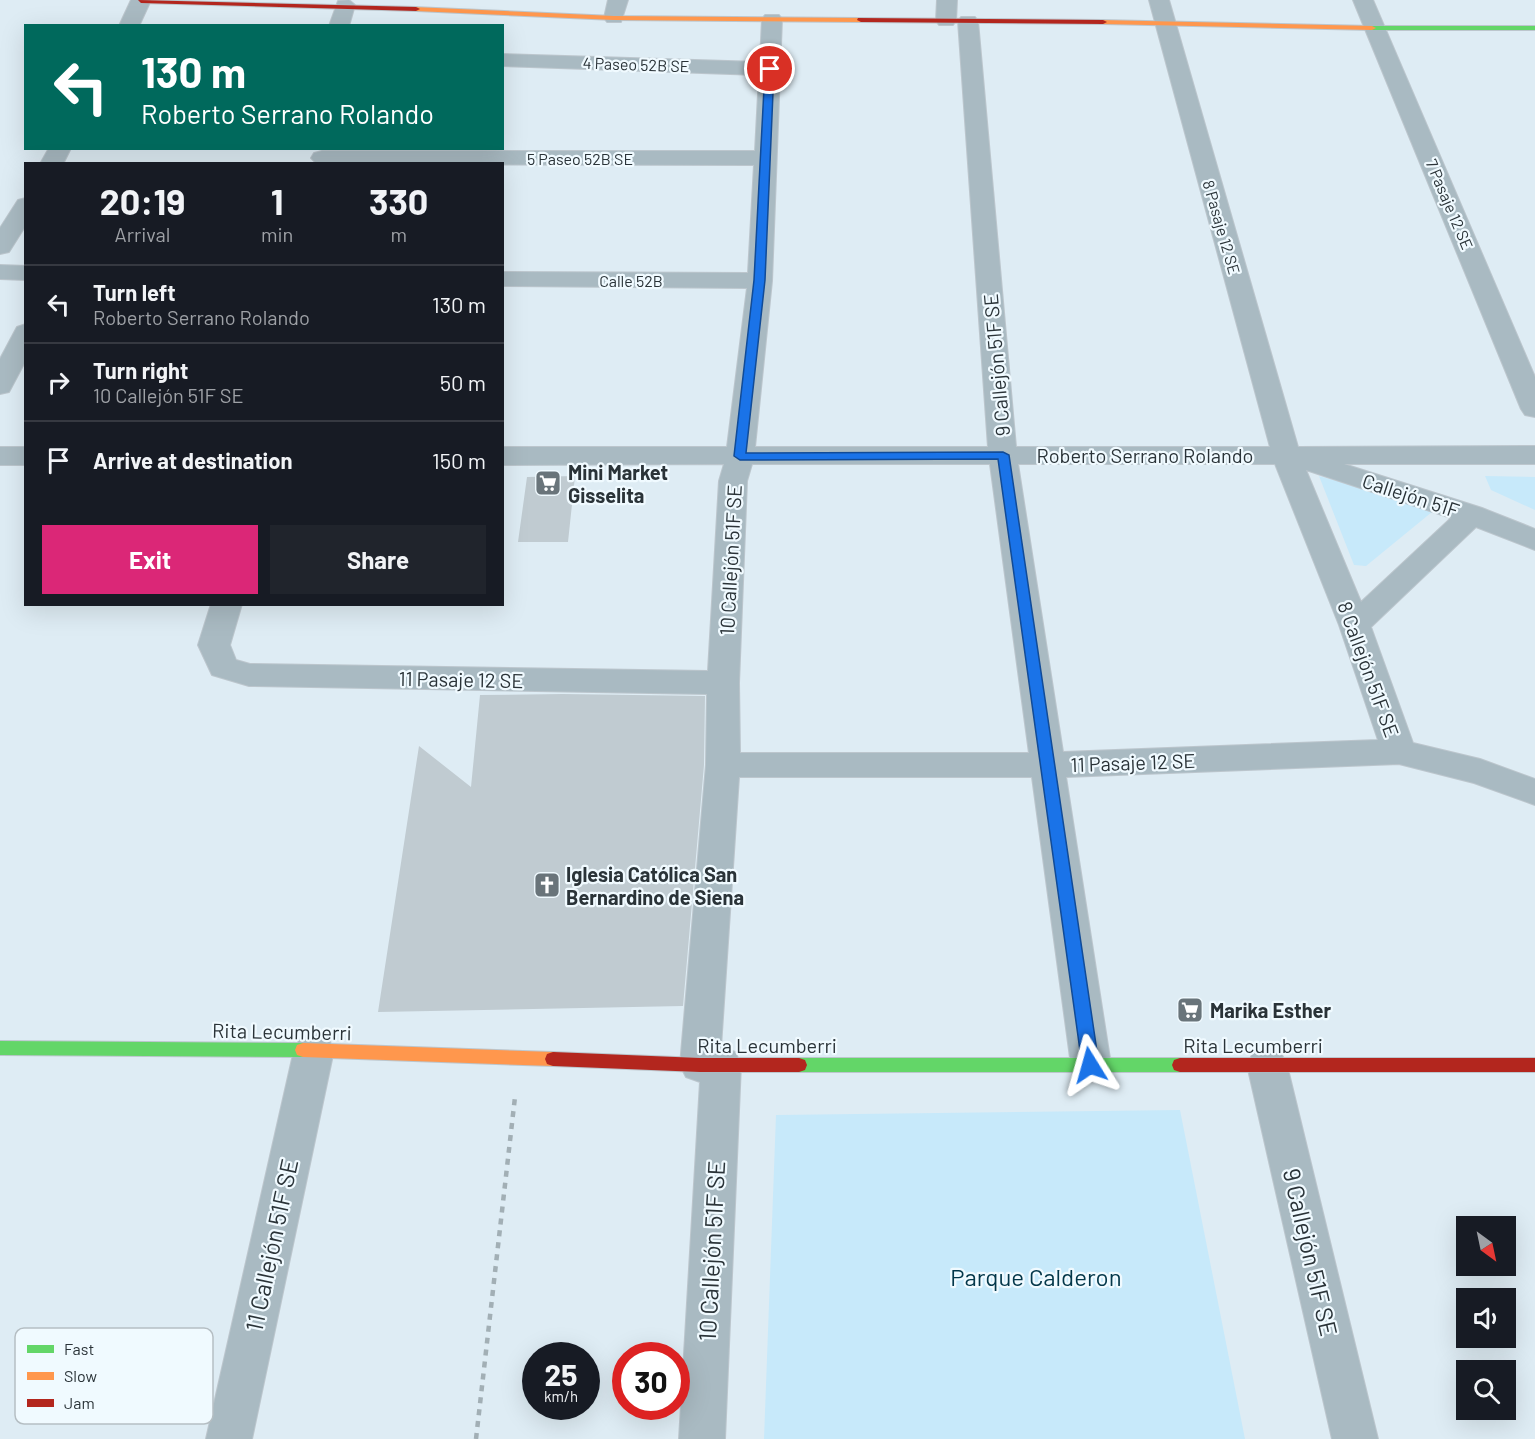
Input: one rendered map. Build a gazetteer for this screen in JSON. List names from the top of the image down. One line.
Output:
{"streets":{"street":["4 Paseo 52B SE","5 Paseo 52B SE","7 Pasaje 12 SE","8 Pasaje 12 SE","Calle 52B","9 Callejón 51F SE","Roberto Serrano Rolando","Callejón 51F","10 Callejón 51F SE","8 Callejón 51F SE","11 Pasaje 12 SE","Rita Lecumberri","11 Callejón 51F SE"]},"crossings":[["4 Paseo 52B SE","10 Callejón 51F SE"],["5 Paseo 52B SE","10 Callejón 51F SE"],["8 Pasaje 12 SE","Roberto Serrano Rolando"],["8 Pasaje 12 SE","Callejón 51F"],["8 Pasaje 12 SE","8 Callejón 51F SE"],["Calle 52B","10 Callejón 51F SE"],["9 Callejón 51F SE","Roberto Serrano Rolando"],["9 Callejón 51F SE","11 Pasaje 12 SE"],["9 Callejón 51F SE","Rita Lecumberri"],["Roberto Serrano Rolando","Callejón 51F"],["Roberto Serrano Rolando","10 Callejón 51F SE"],["Roberto Serrano Rolando","8 Callejón 51F SE"],["Callejón 51F","8 Callejón 51F SE"],["10 Callejón 51F SE","11 Pasaje 12 SE"],["10 Callejón 51F SE","Rita Lecumberri"],["8 Callejón 51F SE","11 Pasaje 12 SE"],["Rita Lecumberri","11 Callejón 51F SE"]],"parks":["Parque Calderon"],"places":{"supermarket":["Mini Market Gisselita","Marika Esther"],"church":["Iglesia Católica San Bernardino de Siena"]},"legend":["Fast","Slow","Jam"],"north":"bottom right","page":{"turn":["130 m","Roberto Serrano Rolando"],"eta":["20:19","Arrival","1","min","330","m"],"list":[{"name":"Turn left","note":"Roberto Serrano Rolando","value":"130 m"},{"name":"Turn right","note":"10 Callejón 51F SE","value":"50 m"},{"name":"Arrive at destination","value":"150 m"}],"buttons":["Exit","Share"],"speed":"25 km/h","limit":"30"}}
